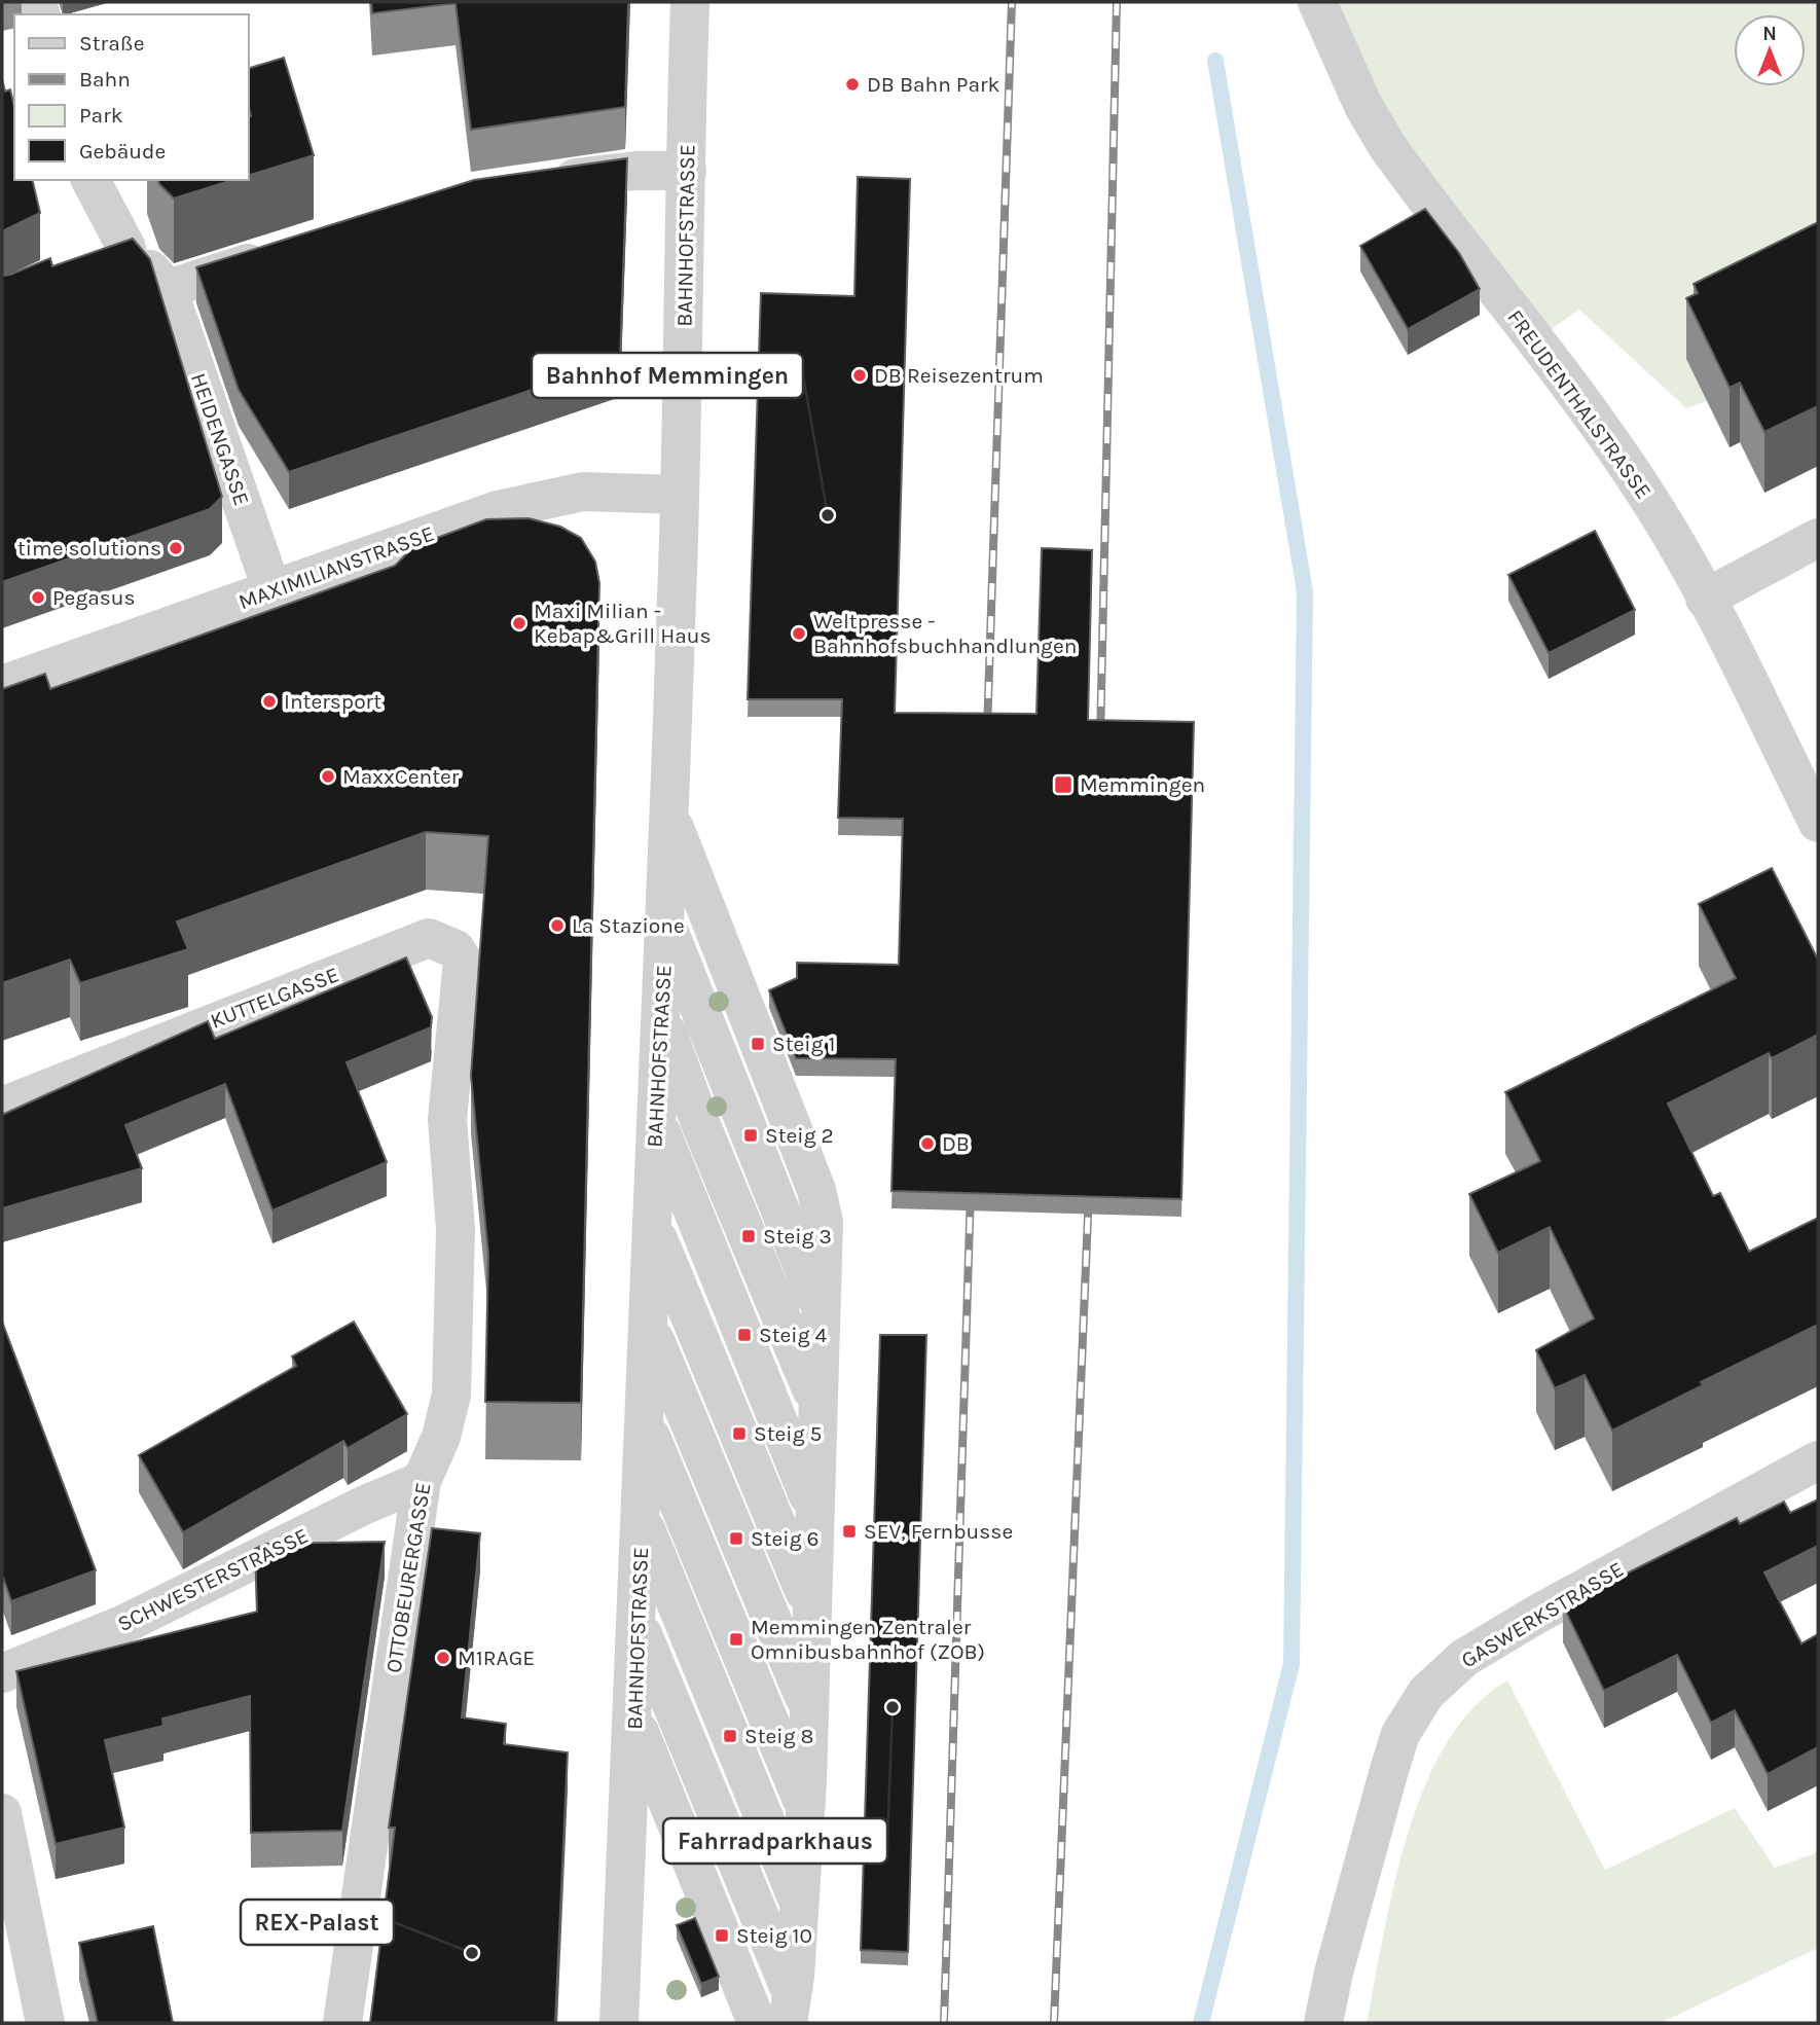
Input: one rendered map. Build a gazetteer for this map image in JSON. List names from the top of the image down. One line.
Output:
{"streets":{"street":["BAHNHOFSTRASSE","FREUDENTHALSTRASSE","HEIDENGASSE","MAXIMILIANSTRASSE","KUTTELGASSE","OTTOBEURERGASSE","SCHWESTERSTRASSE","GASWERKSTRASSE"]},"crossings":[["BAHNHOFSTRASSE","MAXIMILIANSTRASSE"],["HEIDENGASSE","MAXIMILIANSTRASSE"],["KUTTELGASSE","OTTOBEURERGASSE"],["OTTOBEURERGASSE","SCHWESTERSTRASSE"]],"places":{"other":["DB Bahn Park","DB Reisezentrum","Bahnhof Memmingen","time solutions","Pegasus","Maxi Milian - Kebap&Grill Haus","Weltpresse - Bahnhofsbuchhandlungen","Intersport","MaxxCenter","La Stazione","DB","M1RAGE","Fahrradparkhaus","REX-Palast"],"transit":["Memmingen","Steig 1","Steig 2","Steig 3","Steig 4","Steig 5","SEV, Fernbusse","Steig 6","Memmingen Zentraler Omnibusbahnhof (ZOB)","Steig 8","Steig 10"]},"legend":["Straße","Bahn","Park","Gebäude"],"north":"top"}
